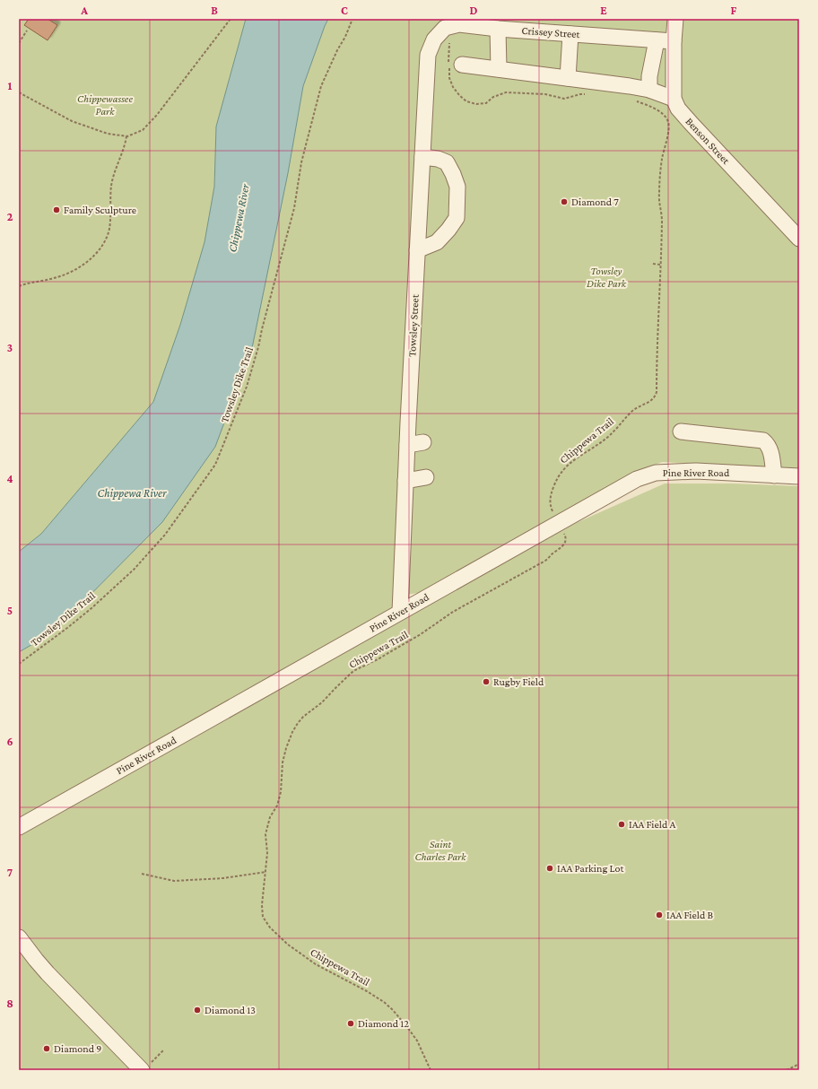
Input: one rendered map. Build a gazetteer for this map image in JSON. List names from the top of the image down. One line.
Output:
{"streets":{"street":["Crissey Street","Benson Street","Towsley Street","Pine River Road"],"path":["Towsley Dike Trail","Chippewa Trail"]},"crossings":[["Crissey Street","Towsley Street"],["Towsley Street","Pine River Road"],["Chippewa Trail","Pine River Road"]],"water":["Chippewa River"],"parks":["Chippewassee Park","Towsley Dike Park","Saint Charles Park"],"places":["Diamond 7","Family Sculpture","Rugby Field","IAA Field A","IAA Parking Lot","IAA Field B","Diamond 13","Diamond 12","Diamond 9"],"grid":{"columns":["A","B","C","D","E","F"],"rows":["1","2","3","4","5","6","7","8"]}}
